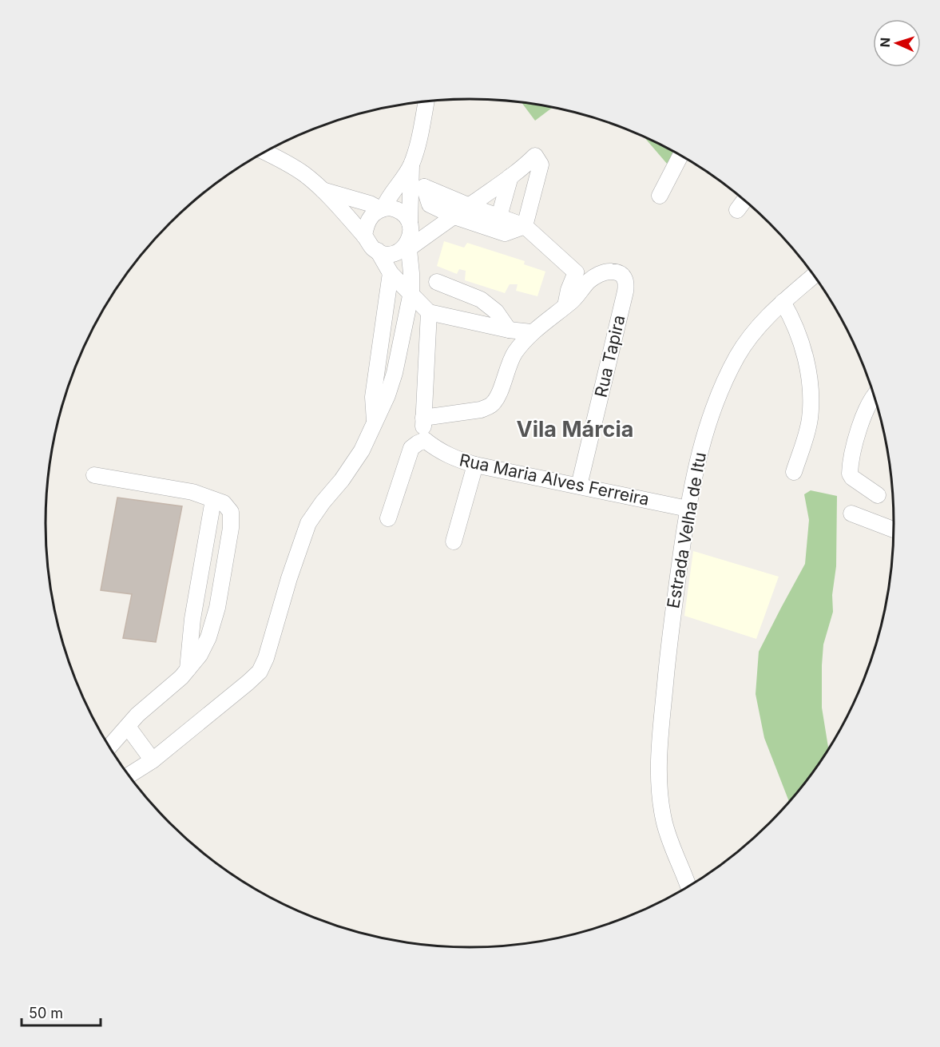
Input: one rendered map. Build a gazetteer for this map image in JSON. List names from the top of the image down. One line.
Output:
{"streets":{"street":["Rua Tapira","Rua Maria Alves Ferreira","Estrada Velha de Itu"]},"crossings":[["Rua Tapira","Rua Maria Alves Ferreira"],["Rua Maria Alves Ferreira","Estrada Velha de Itu"]],"districts":["Vila Márcia"],"scale_bar":"50 m","north":"left"}
